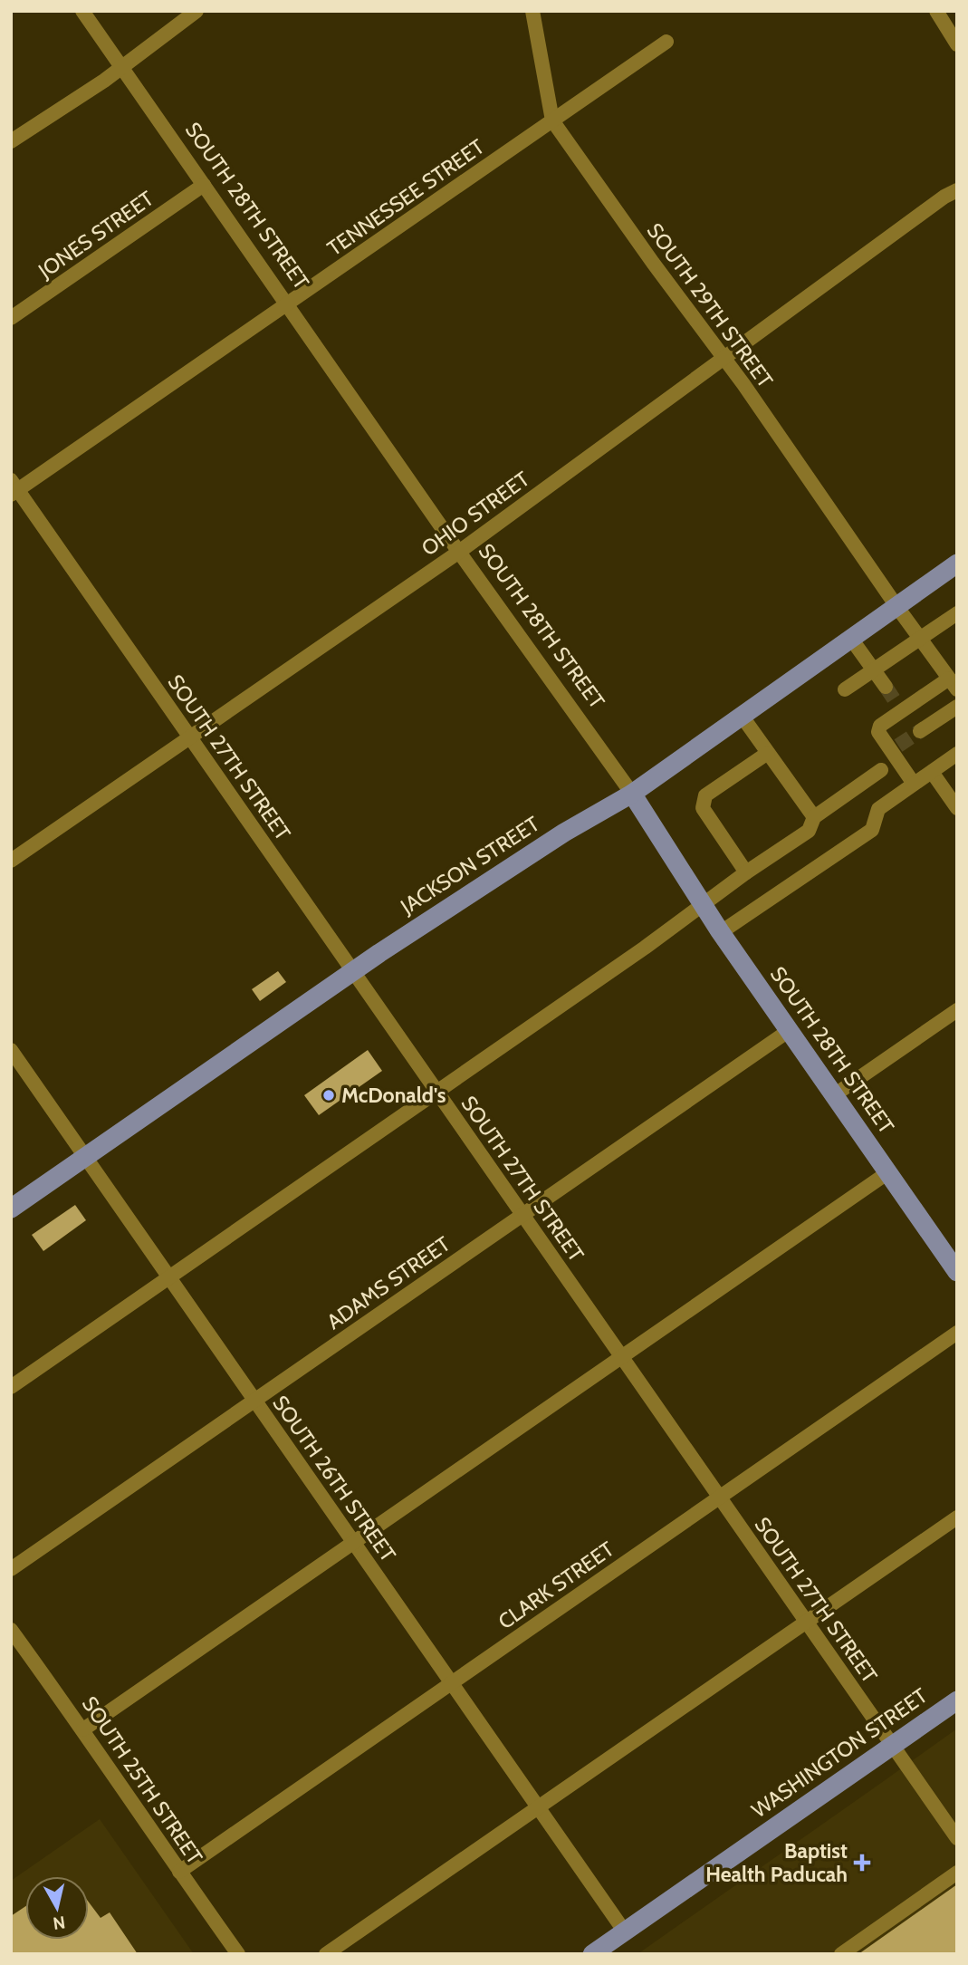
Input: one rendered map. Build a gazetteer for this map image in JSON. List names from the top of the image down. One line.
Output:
{"streets":{"main road":["SOUTH 28TH STREET","JACKSON STREET","WASHINGTON STREET"],"street":["TENNESSEE STREET","JONES STREET","SOUTH 29TH STREET","OHIO STREET","SOUTH 27TH STREET","ADAMS STREET","SOUTH 26TH STREET","CLARK STREET","SOUTH 25TH STREET"]},"crossings":[["TENNESSEE STREET","SOUTH 28TH STREET"],["TENNESSEE STREET","SOUTH 29TH STREET"],["TENNESSEE STREET","SOUTH 27TH STREET"],["SOUTH 28TH STREET","JONES STREET"],["SOUTH 28TH STREET","OHIO STREET"],["SOUTH 28TH STREET","JACKSON STREET"],["SOUTH 28TH STREET","ADAMS STREET"],["SOUTH 29TH STREET","OHIO STREET"],["SOUTH 29TH STREET","JACKSON STREET"],["OHIO STREET","SOUTH 27TH STREET"],["SOUTH 27TH STREET","JACKSON STREET"],["SOUTH 27TH STREET","ADAMS STREET"],["SOUTH 27TH STREET","CLARK STREET"],["SOUTH 27TH STREET","WASHINGTON STREET"],["JACKSON STREET","SOUTH 26TH STREET"],["ADAMS STREET","SOUTH 26TH STREET"],["SOUTH 26TH STREET","CLARK STREET"],["SOUTH 26TH STREET","WASHINGTON STREET"],["CLARK STREET","SOUTH 25TH STREET"]],"places":{"other":["McDonald's"],"health":["Baptist Health Paducah"]},"north":"bottom"}
